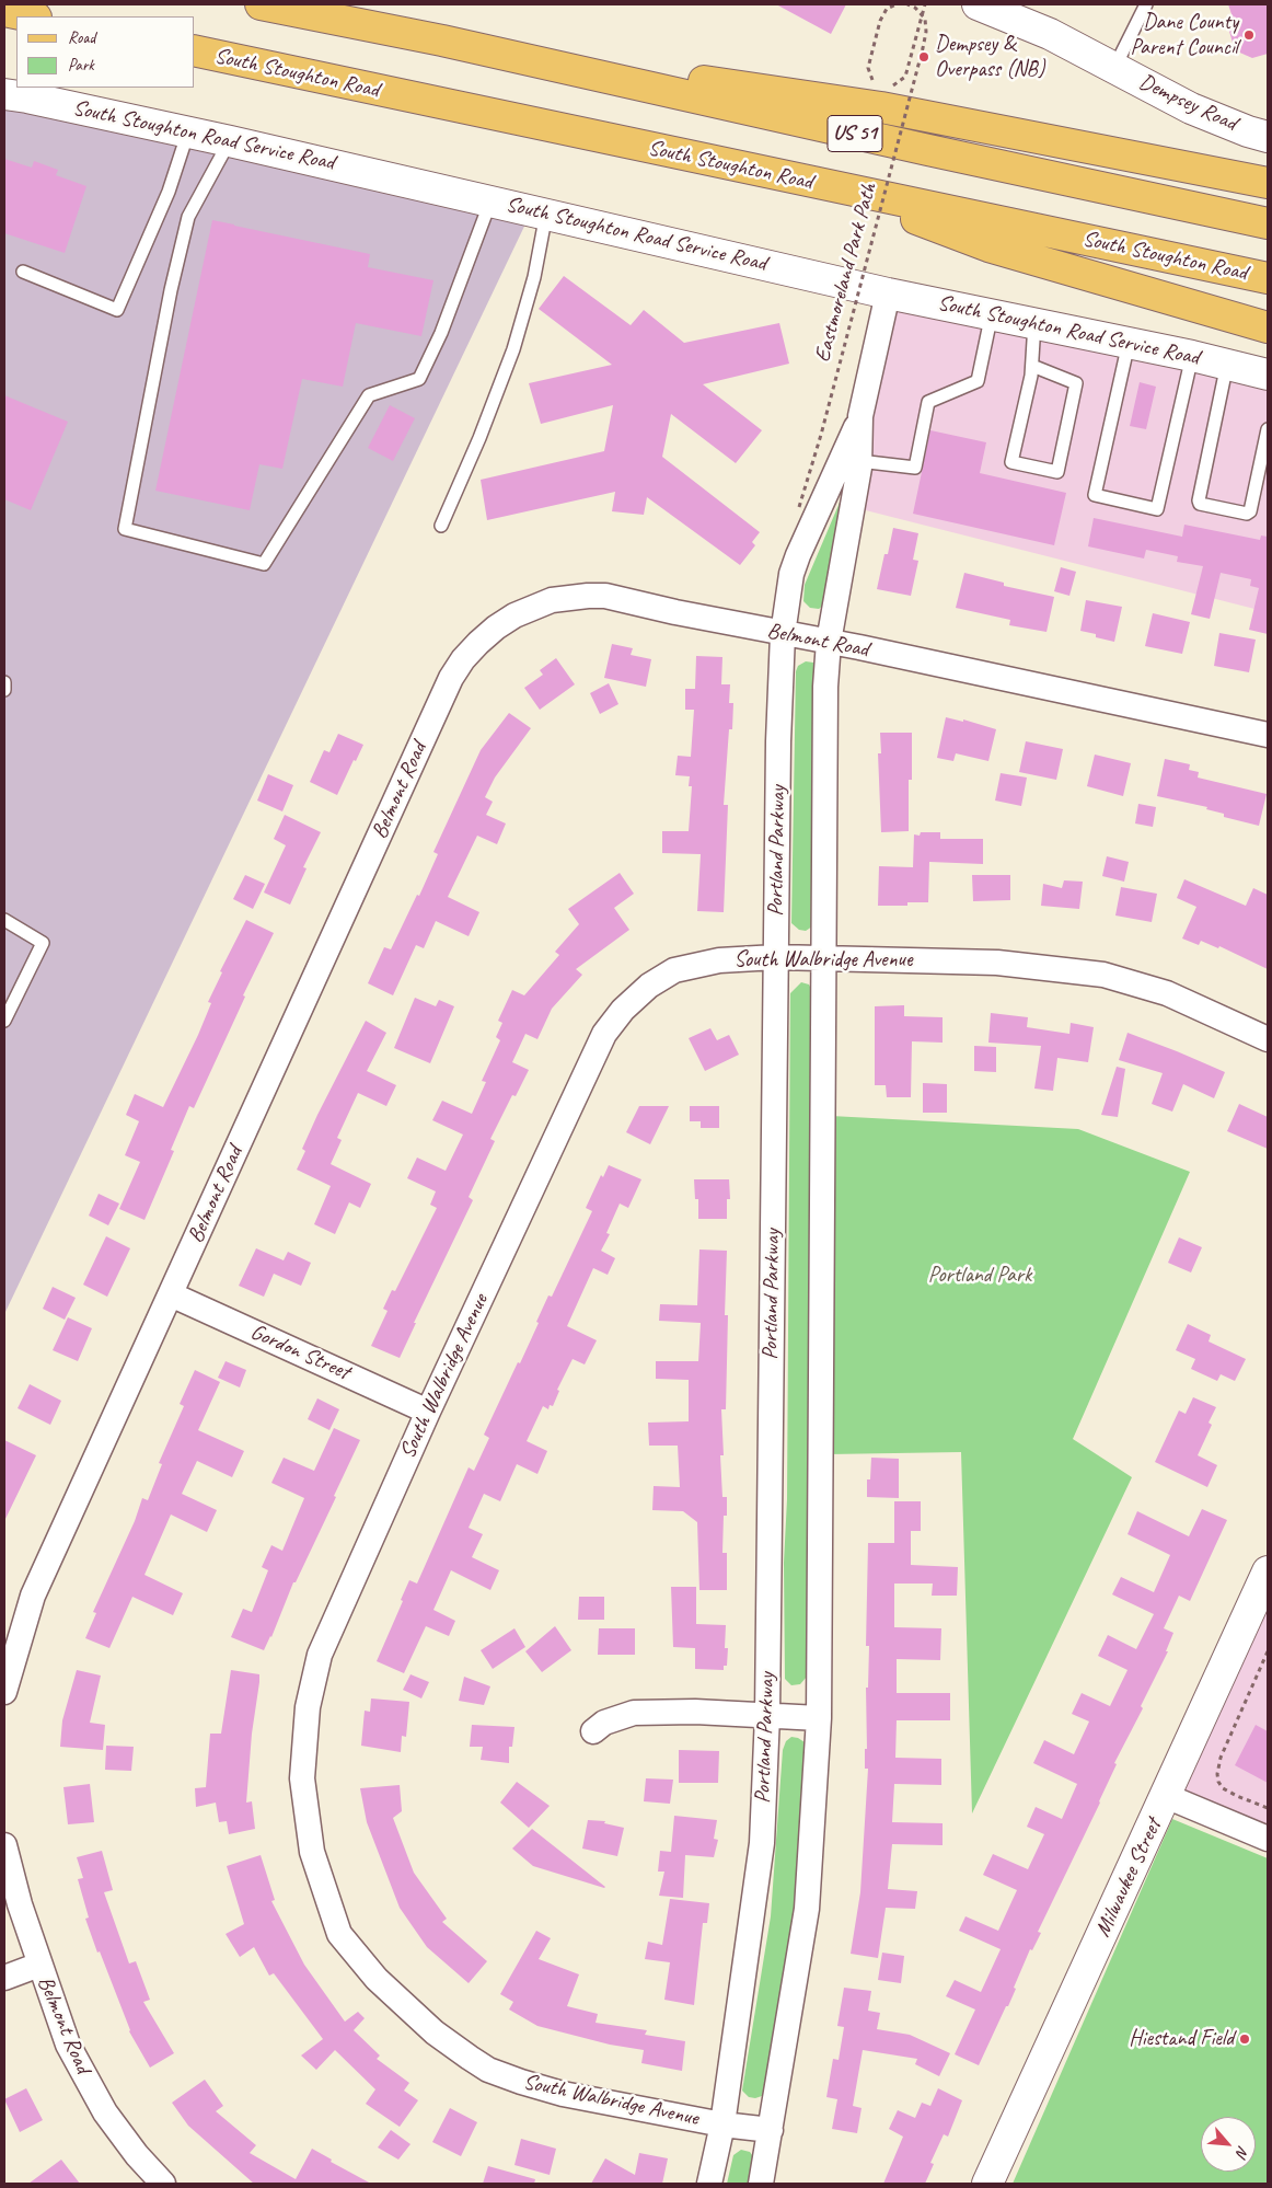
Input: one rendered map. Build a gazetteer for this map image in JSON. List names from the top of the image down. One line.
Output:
{"streets":{"main road":["South Stoughton Road","US 51"],"street":["Dempsey Road","South Stoughton Road Service Road","Belmont Road","Portland Parkway","South Walbridge Avenue","Gordon Street","Milwaukee Street"],"path":["Eastmoreland Park Path"]},"crossings":[["South Stoughton Road Service Road","Portland Parkway"],["Belmont Road","Portland Parkway"],["Belmont Road","Gordon Street"],["Portland Parkway","South Walbridge Avenue"],["South Walbridge Avenue","Gordon Street"]],"parks":["Portland Park"],"places":["Dane County Parent Council","Dempsey & Overpass (NB)","Hiestand Field"],"legend":["Road","Park"],"north":"bottom right"}
